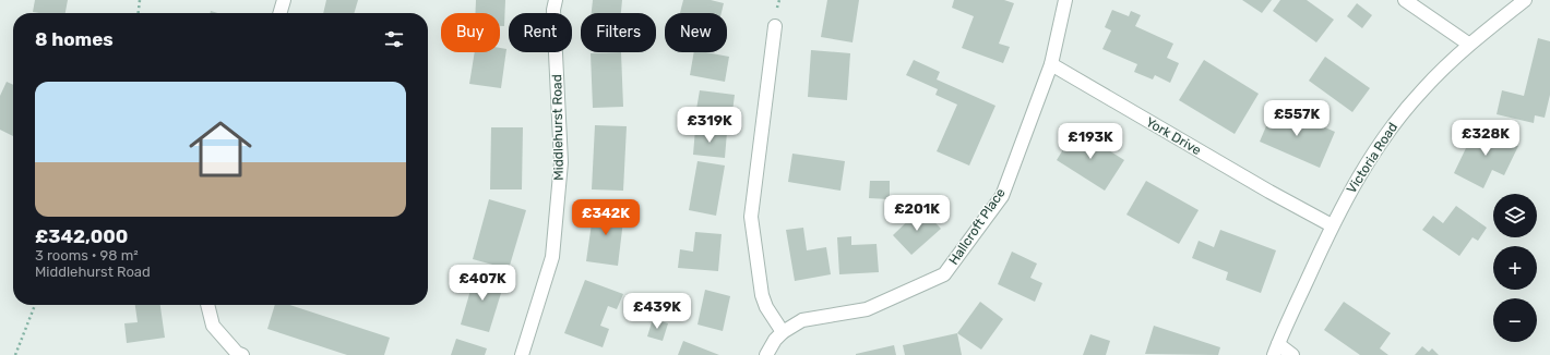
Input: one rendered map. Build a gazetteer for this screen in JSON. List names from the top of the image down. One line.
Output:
{"streets":{"street":["Middlehurst Road","York Drive","Victoria Road","Hallcroft Place"]},"crossings":[["York Drive","Victoria Road"],["York Drive","Hallcroft Place"]],"page":{"chip":["Buy","Rent","Filters","New"],"heading":"8 homes","list":[{"name":"£342,000","note":"3 rooms · 98 m² · Middlehurst Road"}],"price":["£557K","£319K","£328K","£193K","£201K","£342K","£407K","£439K"],"map_buttons":["+","−"]}}
